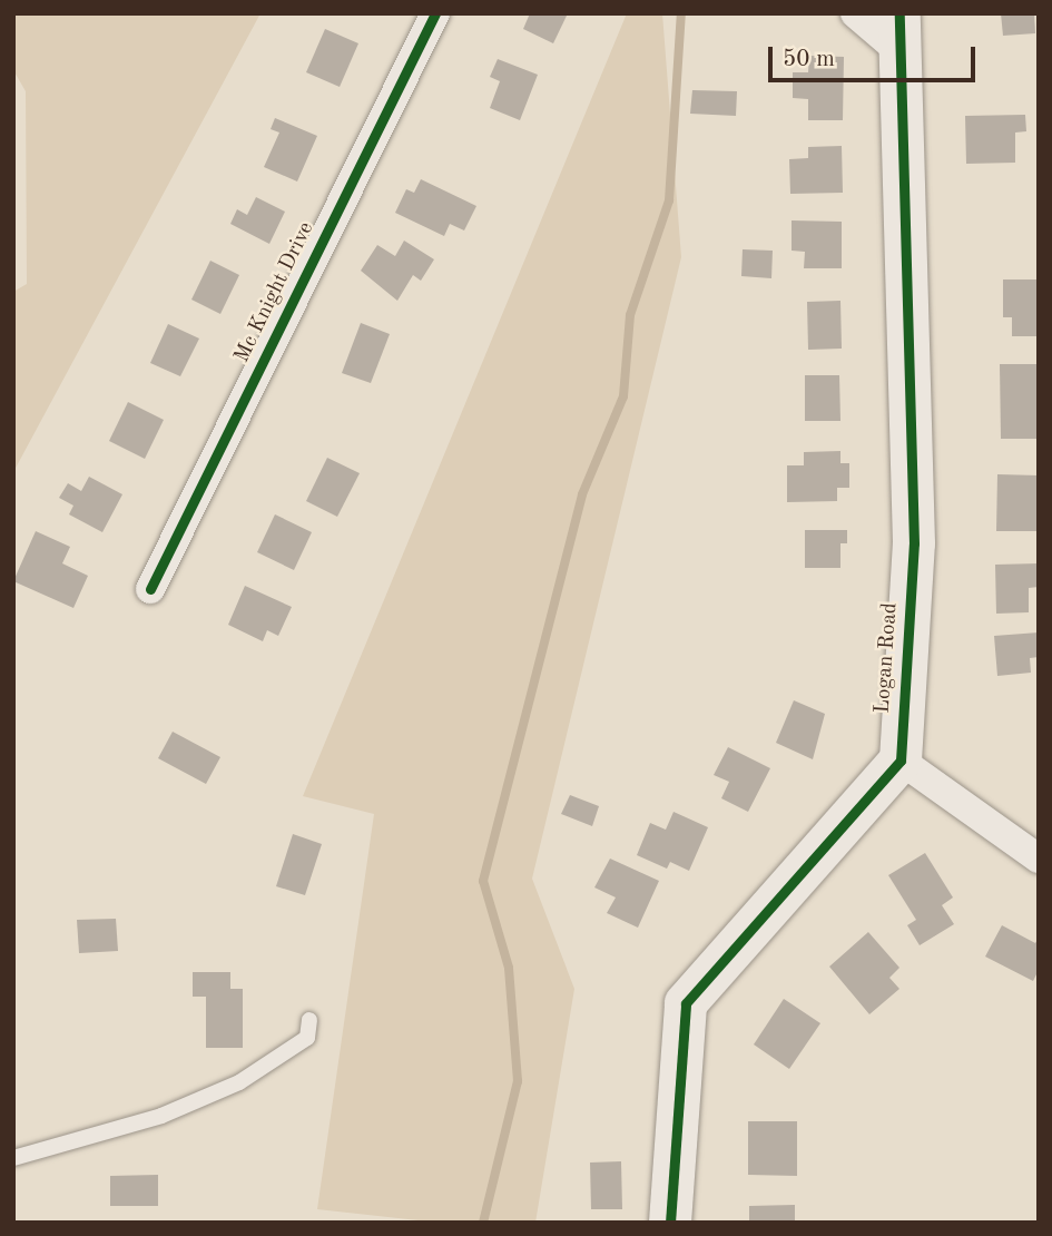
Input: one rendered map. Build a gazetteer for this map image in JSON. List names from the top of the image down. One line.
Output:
{"streets":{"street":["Mc Knight Drive","Logan Road"]},"scale_bar":"50 m"}
